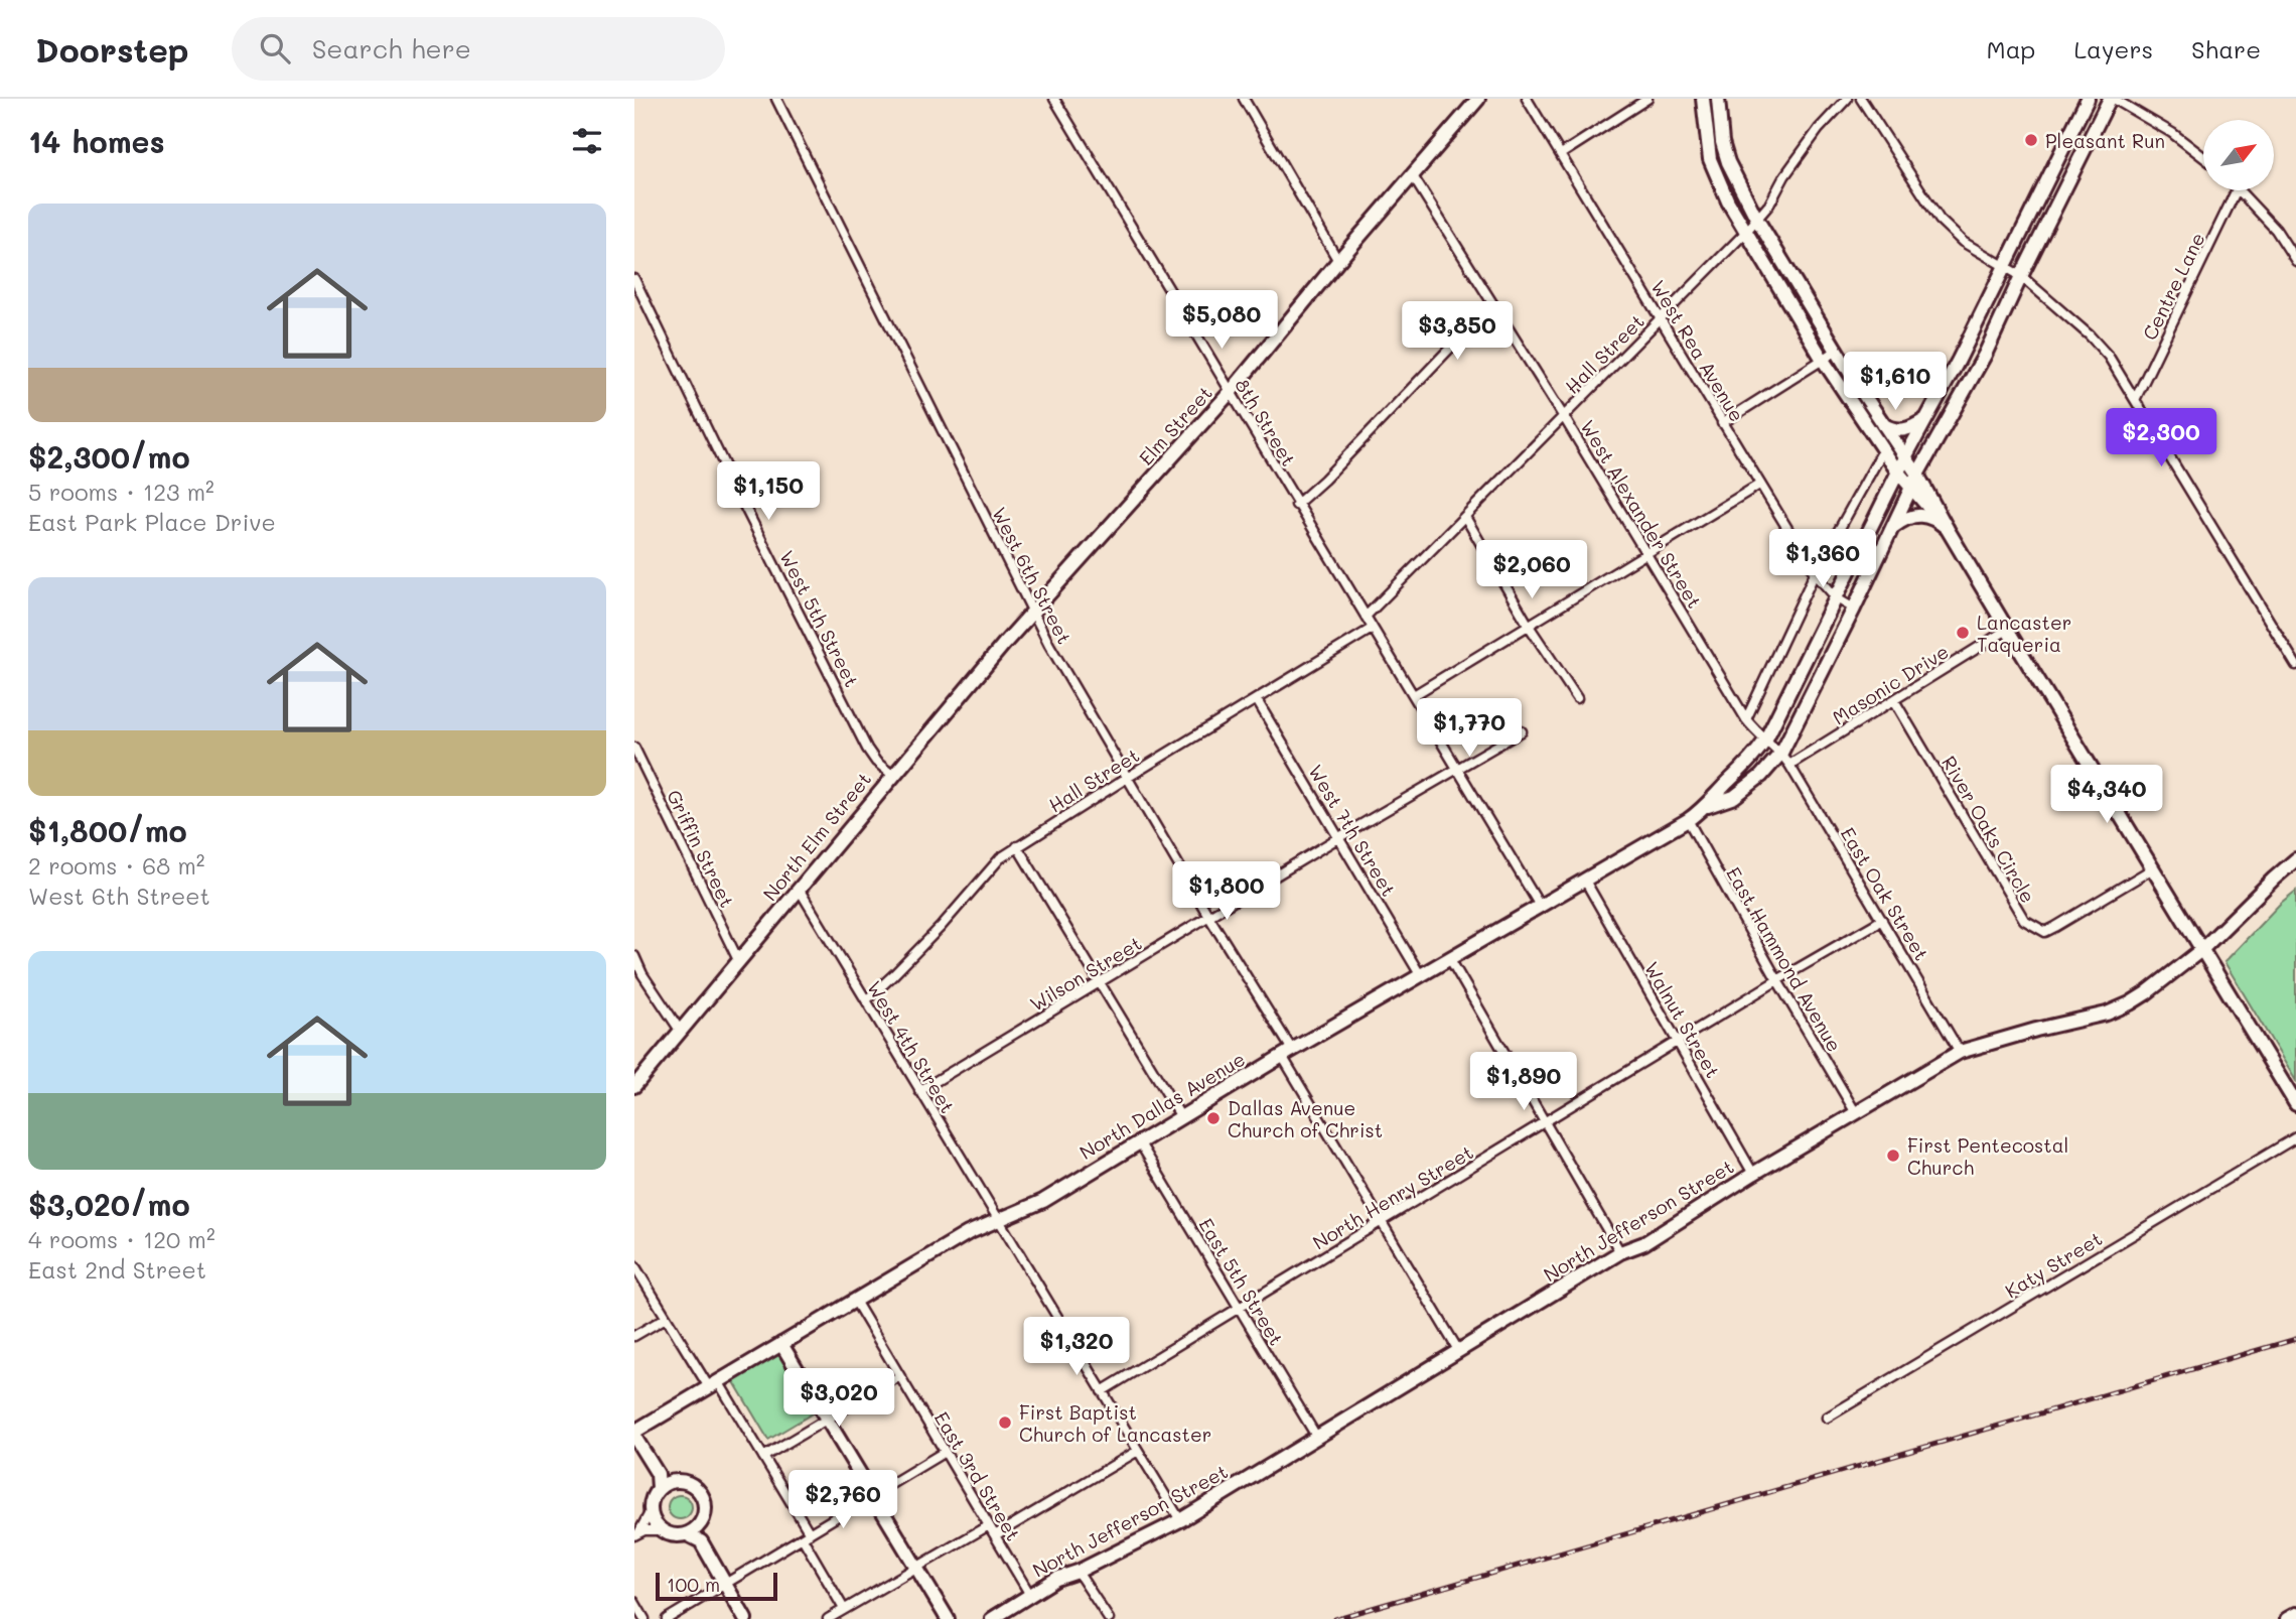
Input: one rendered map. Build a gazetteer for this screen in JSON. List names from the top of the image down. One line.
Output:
{"streets":{"main road":["Elm Street","North Elm Street","North Dallas Avenue","North Jefferson Street"],"street":["Centre Lane","West Rea Avenue","Hall Street","8th Street","West Alexander Street","West 6th Street","West 5th Street","Masonic Drive","River Oaks Circle","West 7th Street","Griffin Street","East Oak Street","East Hammond Avenue","Wilson Street","Walnut Street","West 4th Street","North Henry Street","Katy Street","East 5th Street","East 3rd Street"]},"crossings":[["West Rea Avenue","Hall Street"],["West Rea Avenue","North Dallas Avenue"],["Hall Street","8th Street"],["Hall Street","West Alexander Street"],["Hall Street","West 6th Street"],["Hall Street","West 7th Street"],["Hall Street","West 4th Street"],["8th Street","Elm Street"],["Elm Street","West Alexander Street"],["Elm Street","West 6th Street"],["Elm Street","North Elm Street"],["West Alexander Street","East Oak Street"],["West Alexander Street","North Dallas Avenue"],["West 6th Street","North Elm Street"],["West 6th Street","Wilson Street"],["West 6th Street","North Dallas Avenue"],["West 6th Street","North Henry Street"],["West 6th Street","North Jefferson Street"],["West 5th Street","North Elm Street"],["Masonic Drive","River Oaks Circle"],["Masonic Drive","East Oak Street"],["West 7th Street","Wilson Street"],["West 7th Street","North Dallas Avenue"],["North Elm Street","Griffin Street"],["North Elm Street","West 4th Street"],["East Oak Street","North Dallas Avenue"],["East Oak Street","North Henry Street"],["East Oak Street","North Jefferson Street"],["East Hammond Avenue","North Dallas Avenue"],["East Hammond Avenue","North Henry Street"],["East Hammond Avenue","North Jefferson Street"],["Wilson Street","West 4th Street"],["Walnut Street","North Dallas Avenue"],["Walnut Street","North Henry Street"],["Walnut Street","North Jefferson Street"],["West 4th Street","North Dallas Avenue"],["West 4th Street","North Henry Street"],["West 4th Street","North Jefferson Street"],["North Dallas Avenue","East 5th Street"],["North Dallas Avenue","East 3rd Street"],["North Henry Street","East 5th Street"],["North Jefferson Street","East 5th Street"],["North Jefferson Street","East 3rd Street"]],"places":["Pleasant Run","Lancaster Taqueria","Dallas Avenue Church of Christ","First Pentecostal Church","First Baptist Church of Lancaster"],"scale_bar":"100 m","north":"top right","page":{"header":"Doorstep","search":"Search here","nav":["Map","Layers","Share"],"heading":"14 homes","list":[{"name":"$2,300/mo","note":"5 rooms · 123 m² · East Park Place Drive"},{"name":"$1,800/mo","note":"2 rooms · 68 m² · West 6th Street"},{"name":"$3,020/mo","note":"4 rooms · 120 m² · East 2nd Street"}],"price":["$5,080","$3,850","$1,610","$2,300","$1,150","$1,360","$2,060","$1,770","$4,340","$1,800","$1,890","$1,320","$3,020","$2,760"],"scale":"100 m"}}
